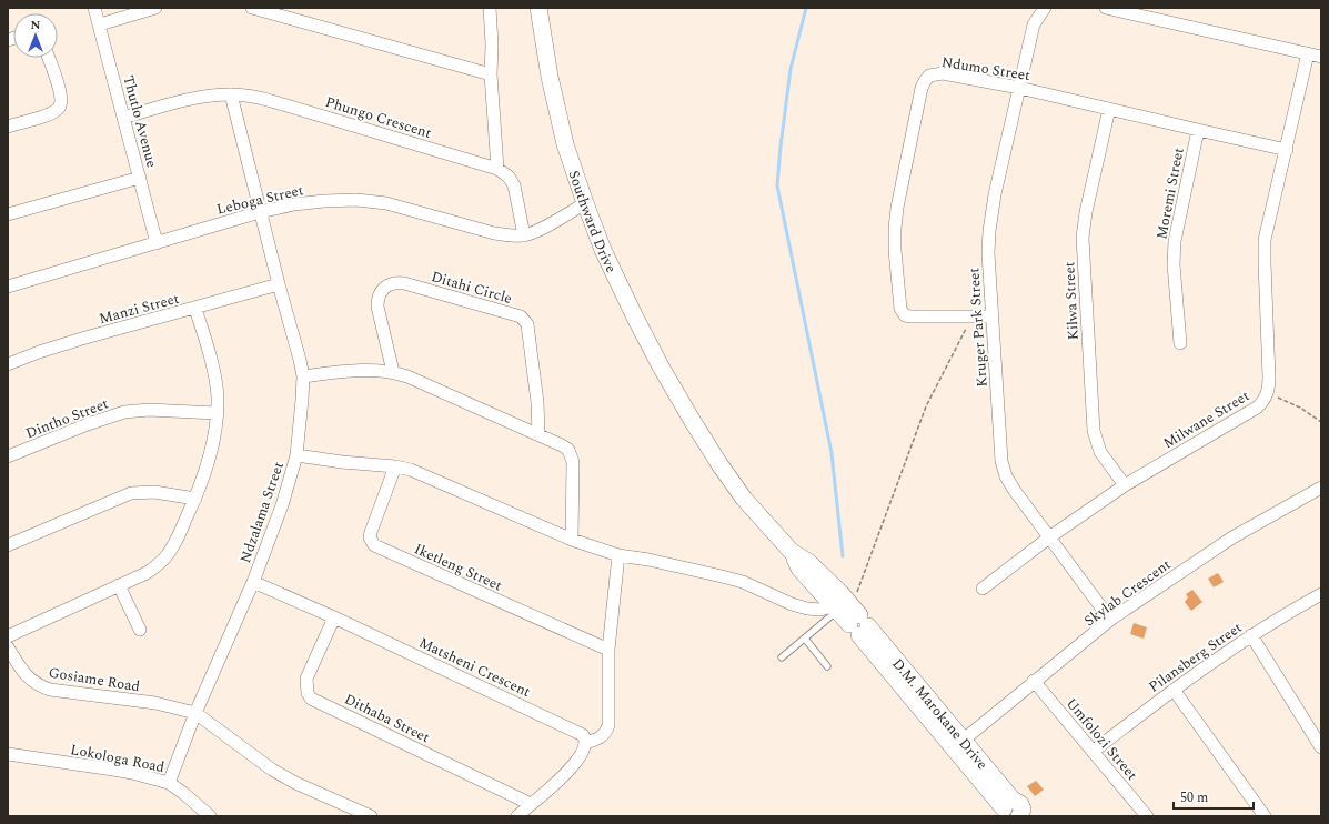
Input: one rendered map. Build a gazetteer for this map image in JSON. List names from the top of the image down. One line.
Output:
{"streets":{"main road":["Southward Drive","D.M. Marokane Drive"],"street":["Ndumo Street","Phungo Crescent","Thutlo Avenue","Moremi Street","Leboga Street","Ditahi Circle","Kilwa Street","Manzi Street","Kruger Park Street","Dintho Street","Milwane Street","Ndzalama Street","Iketleng Street","Skylab Crescent","Pilansberg Street","Matsheni Crescent","Gosiame Road","Dithaba Street","Umfolozi Street","Lokologa Road"]},"crossings":[["Ndumo Street","Moremi Street"],["Ndumo Street","Kilwa Street"],["Ndumo Street","Kruger Park Street"],["Ndumo Street","Milwane Street"],["Phungo Crescent","Thutlo Avenue"],["Phungo Crescent","Leboga Street"],["Thutlo Avenue","Leboga Street"],["Leboga Street","Ndzalama Street"],["Southward Drive","D.M. Marokane Drive"],["Kilwa Street","Milwane Street"],["Manzi Street","Ndzalama Street"],["Kruger Park Street","Milwane Street"],["Kruger Park Street","Skylab Crescent"],["Ndzalama Street","Matsheni Crescent"],["Ndzalama Street","Gosiame Road"],["Ndzalama Street","Lokologa Road"],["Skylab Crescent","D.M. Marokane Drive"],["Skylab Crescent","Umfolozi Street"],["Pilansberg Street","Umfolozi Street"],["Matsheni Crescent","Dithaba Street"]],"scale_bar":"50 m","north":"top"}
